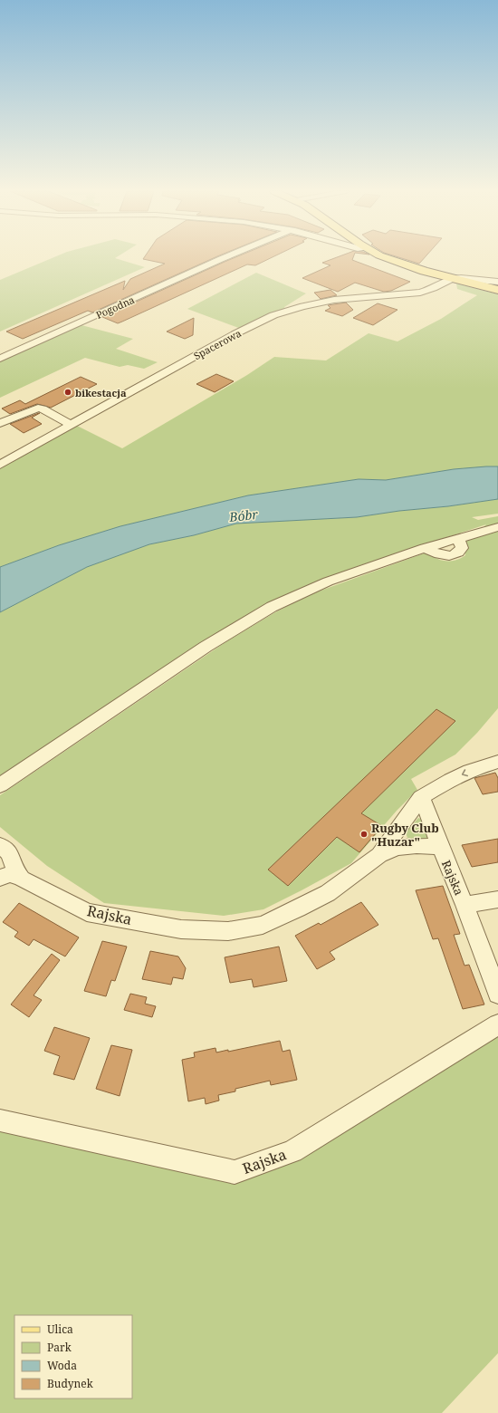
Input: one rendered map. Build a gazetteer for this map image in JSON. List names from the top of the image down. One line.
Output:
{"streets":{"street":["Pogodna","Spacerowa","Rajska"]},"water":["Bóbr"],"places":["bikestacja","Rugby Club \"Huzar\""],"legend":["Ulica","Park","Woda","Budynek"]}
